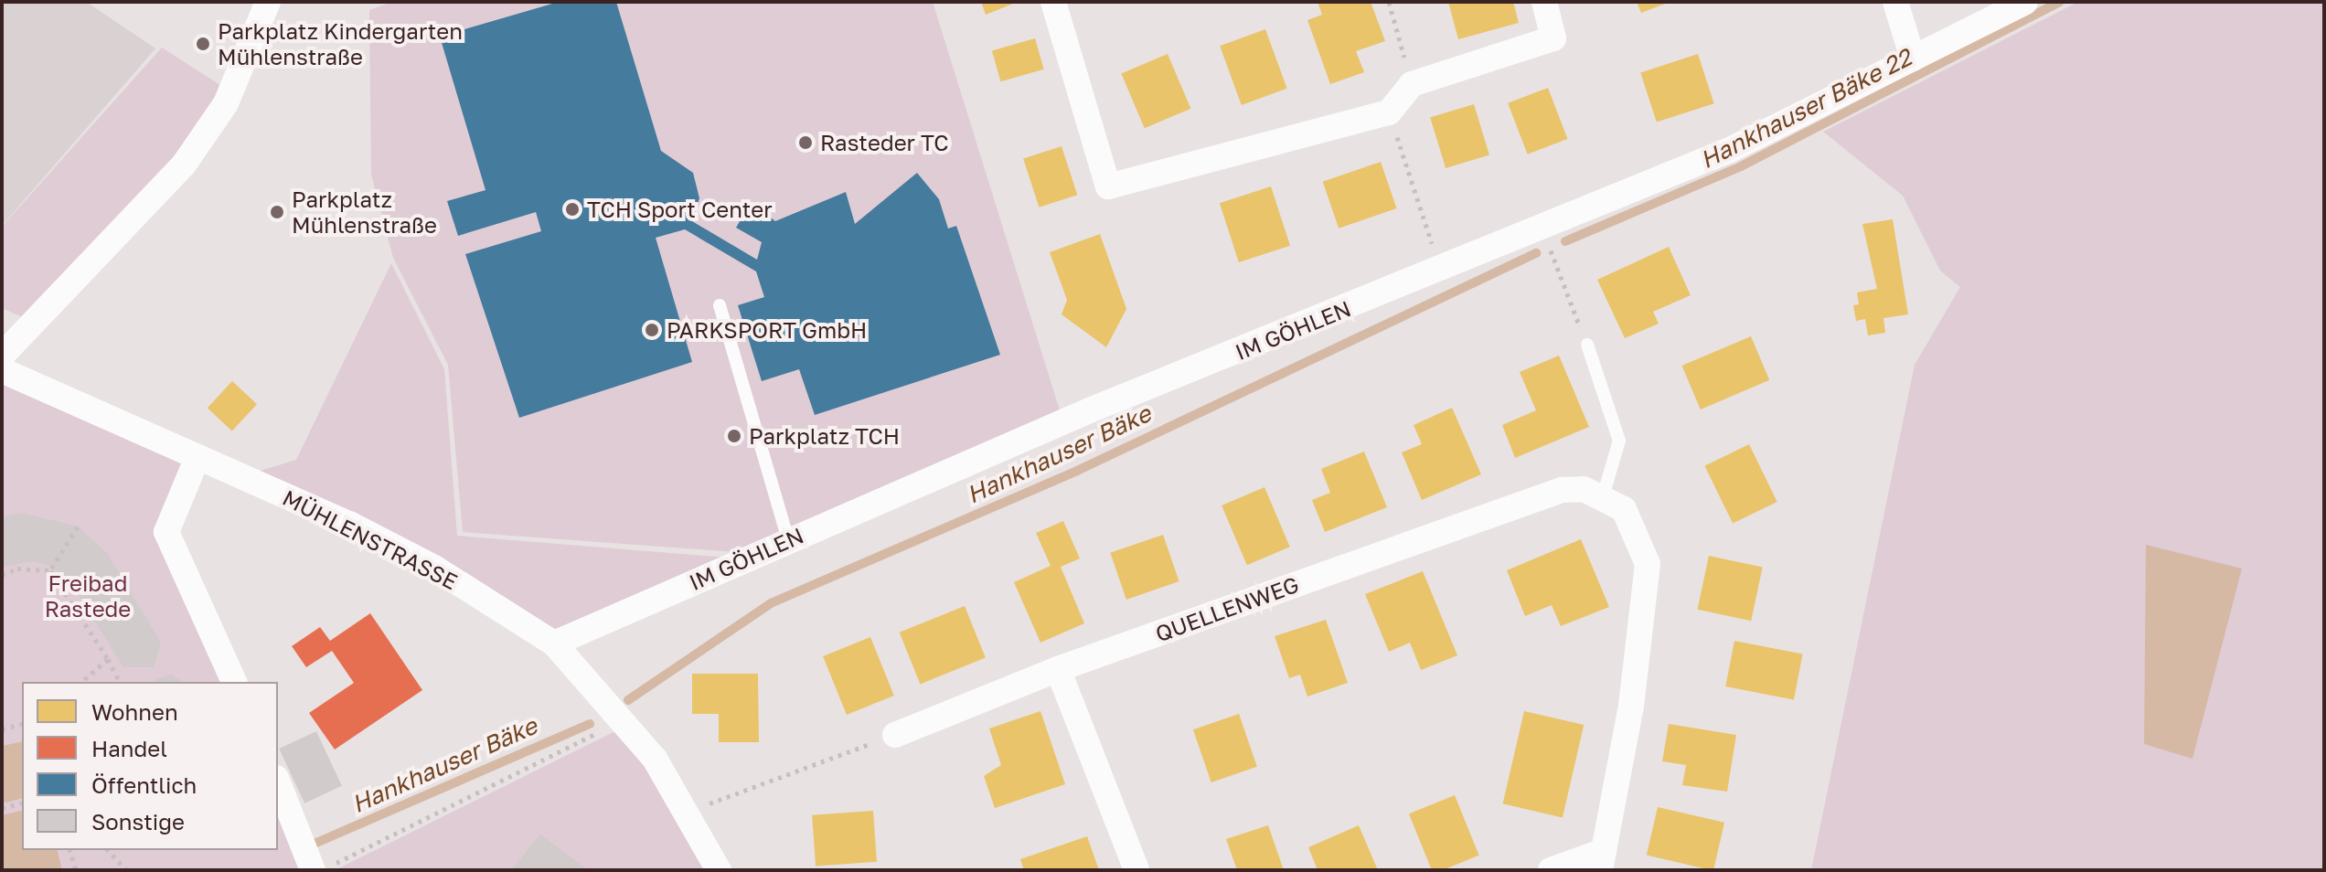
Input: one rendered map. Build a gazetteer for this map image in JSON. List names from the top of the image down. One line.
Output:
{"streets":{"street":["IM GÖHLEN","MÜHLENSTRASSE","QUELLENWEG"]},"crossings":[["IM GÖHLEN","MÜHLENSTRASSE"]],"water":["Hankhauser Bäke 22","Hankhauser Bäke"],"parks":["Freibad Rastede"],"places":["Parkplatz Kindergarten Mühlenstraße","Rasteder TC","TCH Sport Center","Parkplatz Mühlenstraße","PARKSPORT GmbH","Parkplatz TCH"],"legend":["Wohnen","Handel","Öffentlich","Sonstige"]}
